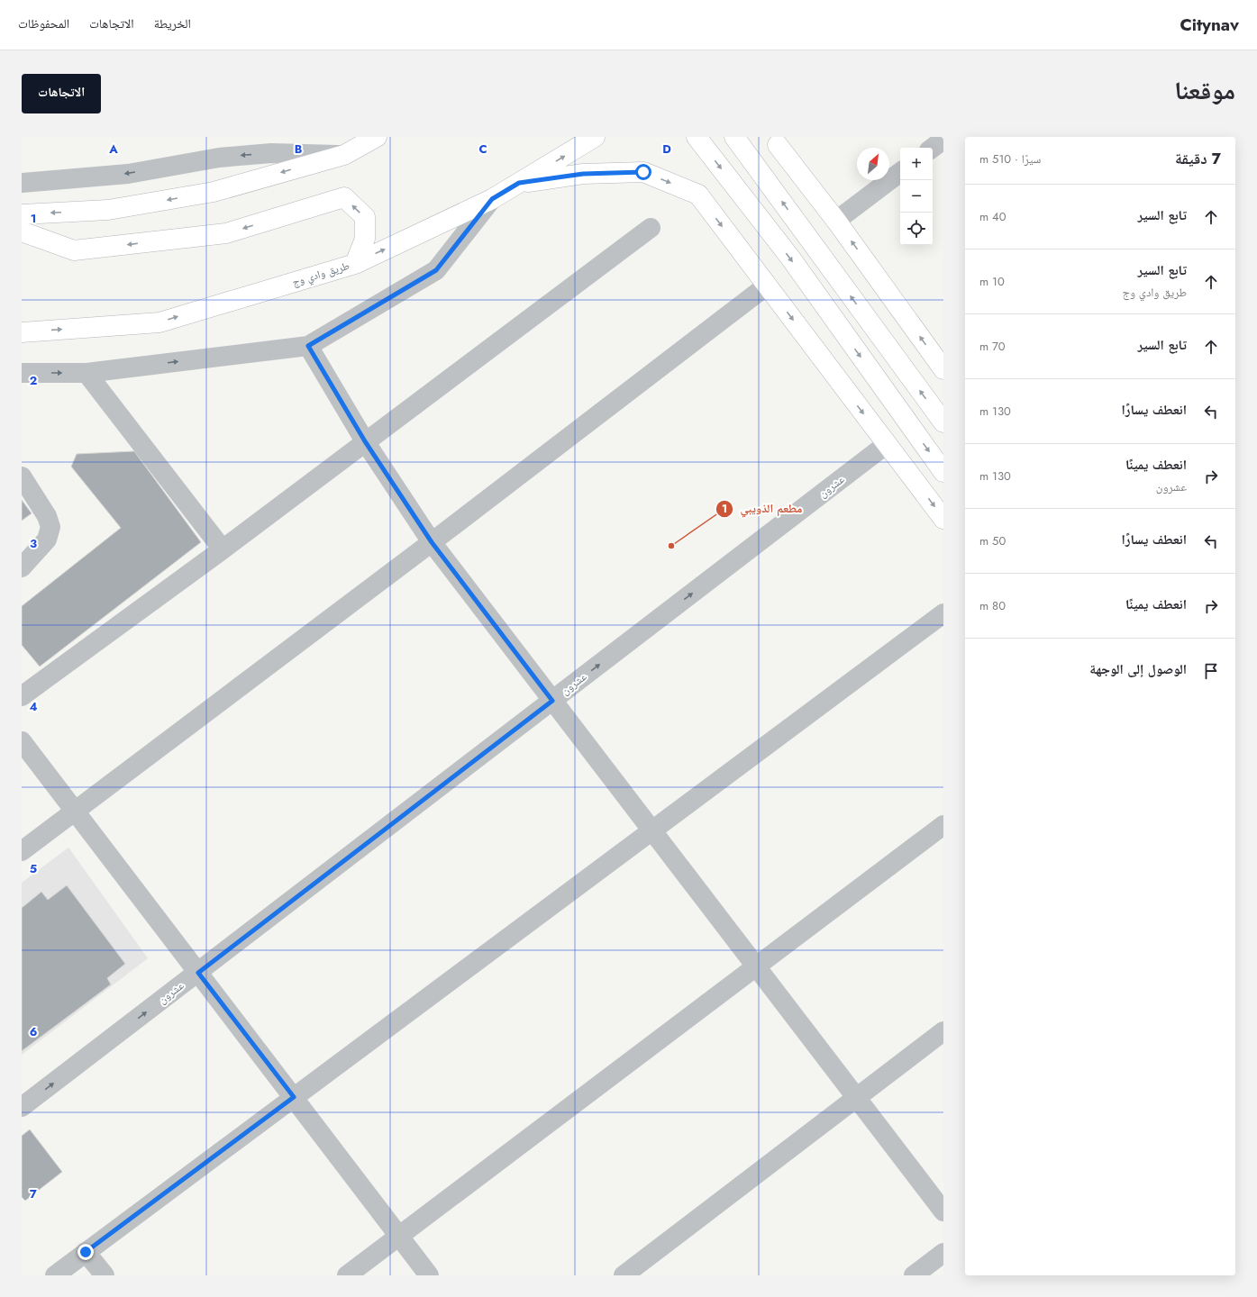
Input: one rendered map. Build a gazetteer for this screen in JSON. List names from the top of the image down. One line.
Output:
{"streets":{"main road":["طريق وادي وج"],"street":["عشرون"]},"places":["مطعم الذويبي"],"north":"top right","page":{"header":"Citynav","nav":["الخريطة","الاتجاهات","المحفوظات"],"title":"موقعنا","buttons":"الاتجاهات","heading":["7 دقيقة","سيرًا · 510 m"],"map_buttons":["+","−"],"list":[["تابع السير","40 m"],["تابع السير","طريق وادي وج","10 m"],["تابع السير","70 m"],["انعطف يسارًا","130 m"],["انعطف يمينًا","عشرون","130 m"],["انعطف يسارًا","50 m"],["انعطف يمينًا","80 m"],"الوصول إلى الوجهة"]},"grid":{"columns":["A","B","C","D"],"rows":["1","2","3","4","5","6","7"]}}
